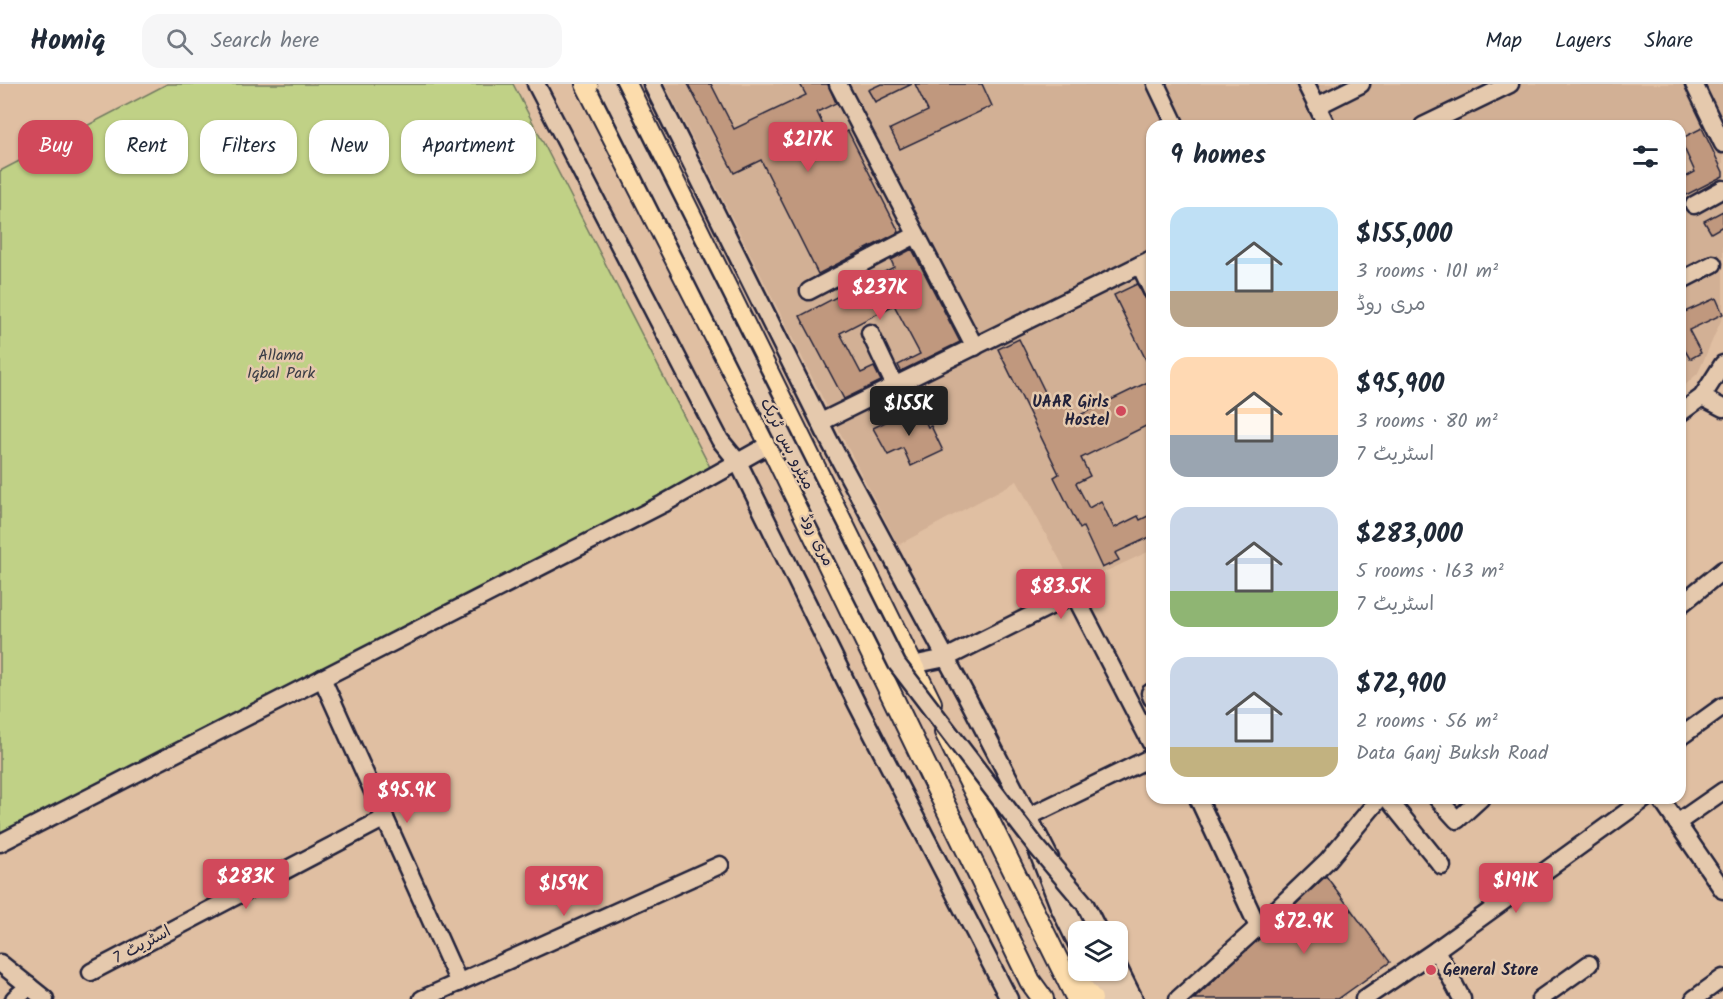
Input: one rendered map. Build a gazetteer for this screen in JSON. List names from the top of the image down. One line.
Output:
{"streets":{"main road":["مری روڈ"],"street":["میٹرو بس ٹریک","اسٹریٹ 7"]},"parks":["Allama Iqbal Park"],"places":["UAAR Girls Hostel","General Store"],"page":{"header":"Homiq","search":"Search here","nav":["Map","Layers","Share"],"chip":["Buy","Rent","Filters","New","Apartment"],"heading":"9 homes","price":["$217K","$237K","$155K","$83.5K","$95.9K","$283K","$191K","$159K","$72.9K"],"list":[{"name":"$155,000","note":"3 rooms · 101 m² · مری روڈ"},{"name":"$95,900","note":"3 rooms · 80 m² · اسٹریٹ 7"},{"name":"$283,000","note":"5 rooms · 163 m² · اسٹریٹ 7"},{"name":"$72,900","note":"2 rooms · 56 m² · Data Ganj Buksh Road"}]}}
